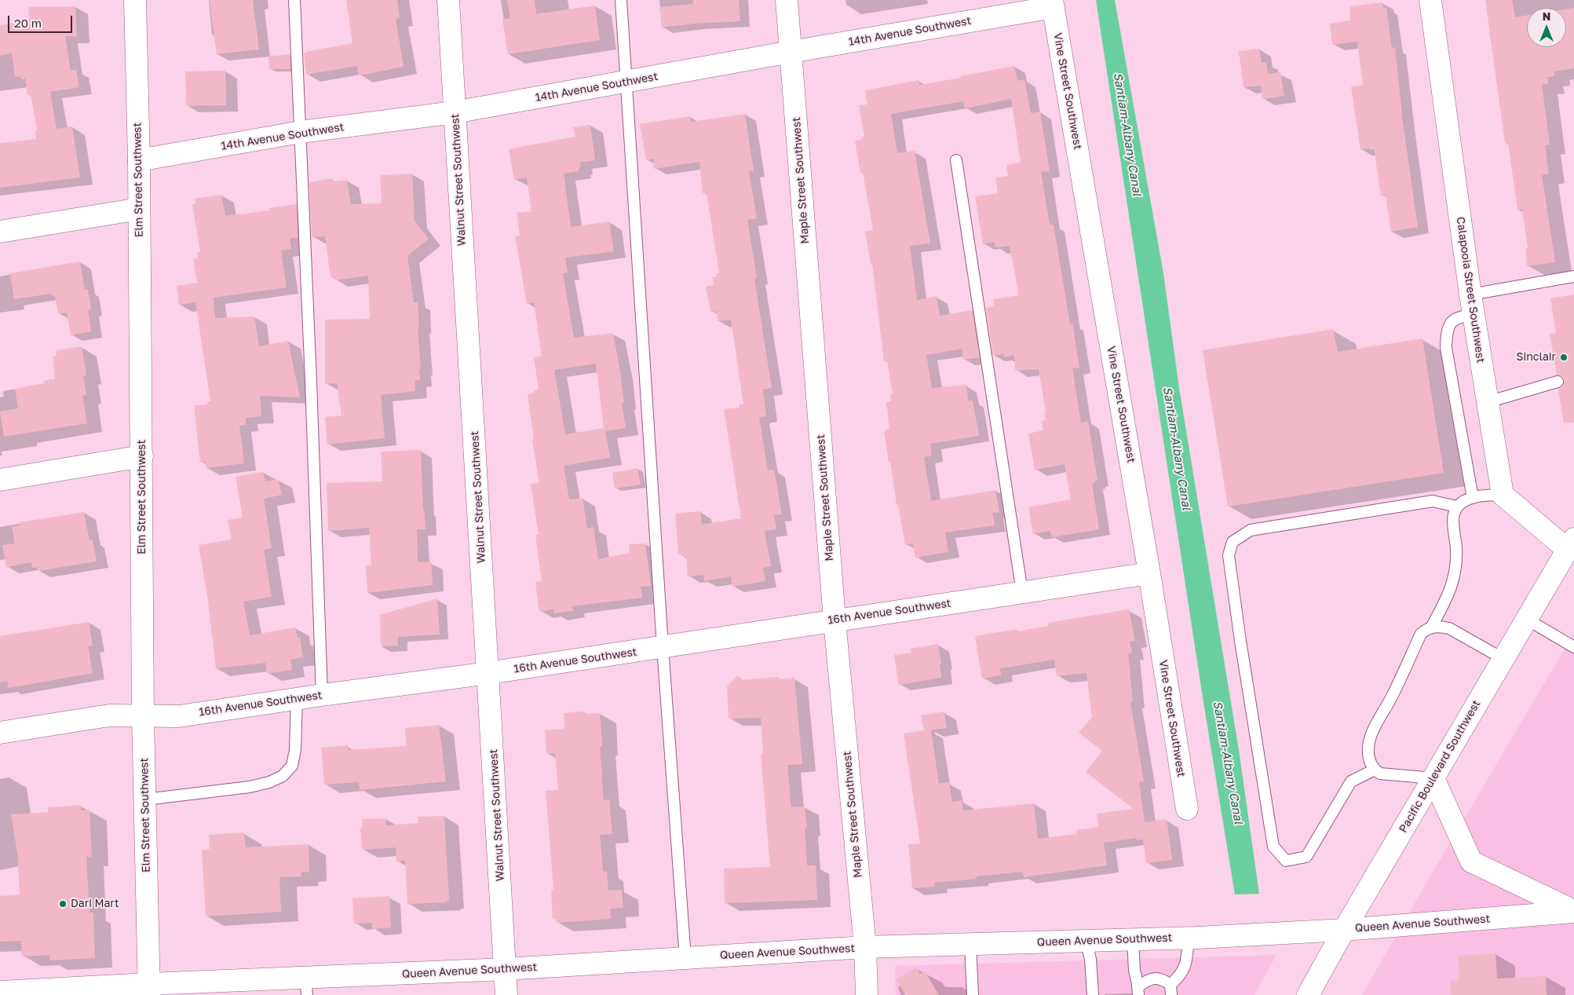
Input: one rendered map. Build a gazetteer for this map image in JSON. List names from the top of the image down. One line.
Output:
{"streets":{"street":["14th Avenue Southwest","Vine Street Southwest","Elm Street Southwest","Walnut Street Southwest","Maple Street Southwest","Calapooia Street Southwest","16th Avenue Southwest","Pacific Boulevard Southwest","Queen Avenue Southwest"]},"crossings":[["14th Avenue Southwest","Vine Street Southwest"],["14th Avenue Southwest","Elm Street Southwest"],["14th Avenue Southwest","Walnut Street Southwest"],["14th Avenue Southwest","Maple Street Southwest"],["Vine Street Southwest","16th Avenue Southwest"],["Elm Street Southwest","16th Avenue Southwest"],["Elm Street Southwest","Queen Avenue Southwest"],["Walnut Street Southwest","16th Avenue Southwest"],["Walnut Street Southwest","Queen Avenue Southwest"],["Maple Street Southwest","16th Avenue Southwest"],["Maple Street Southwest","Queen Avenue Southwest"],["Pacific Boulevard Southwest","Queen Avenue Southwest"]],"water":["Santiam-Albany Canal"],"places":["Sinclair","Dari Mart"],"scale_bar":"20 m","north":"top"}
